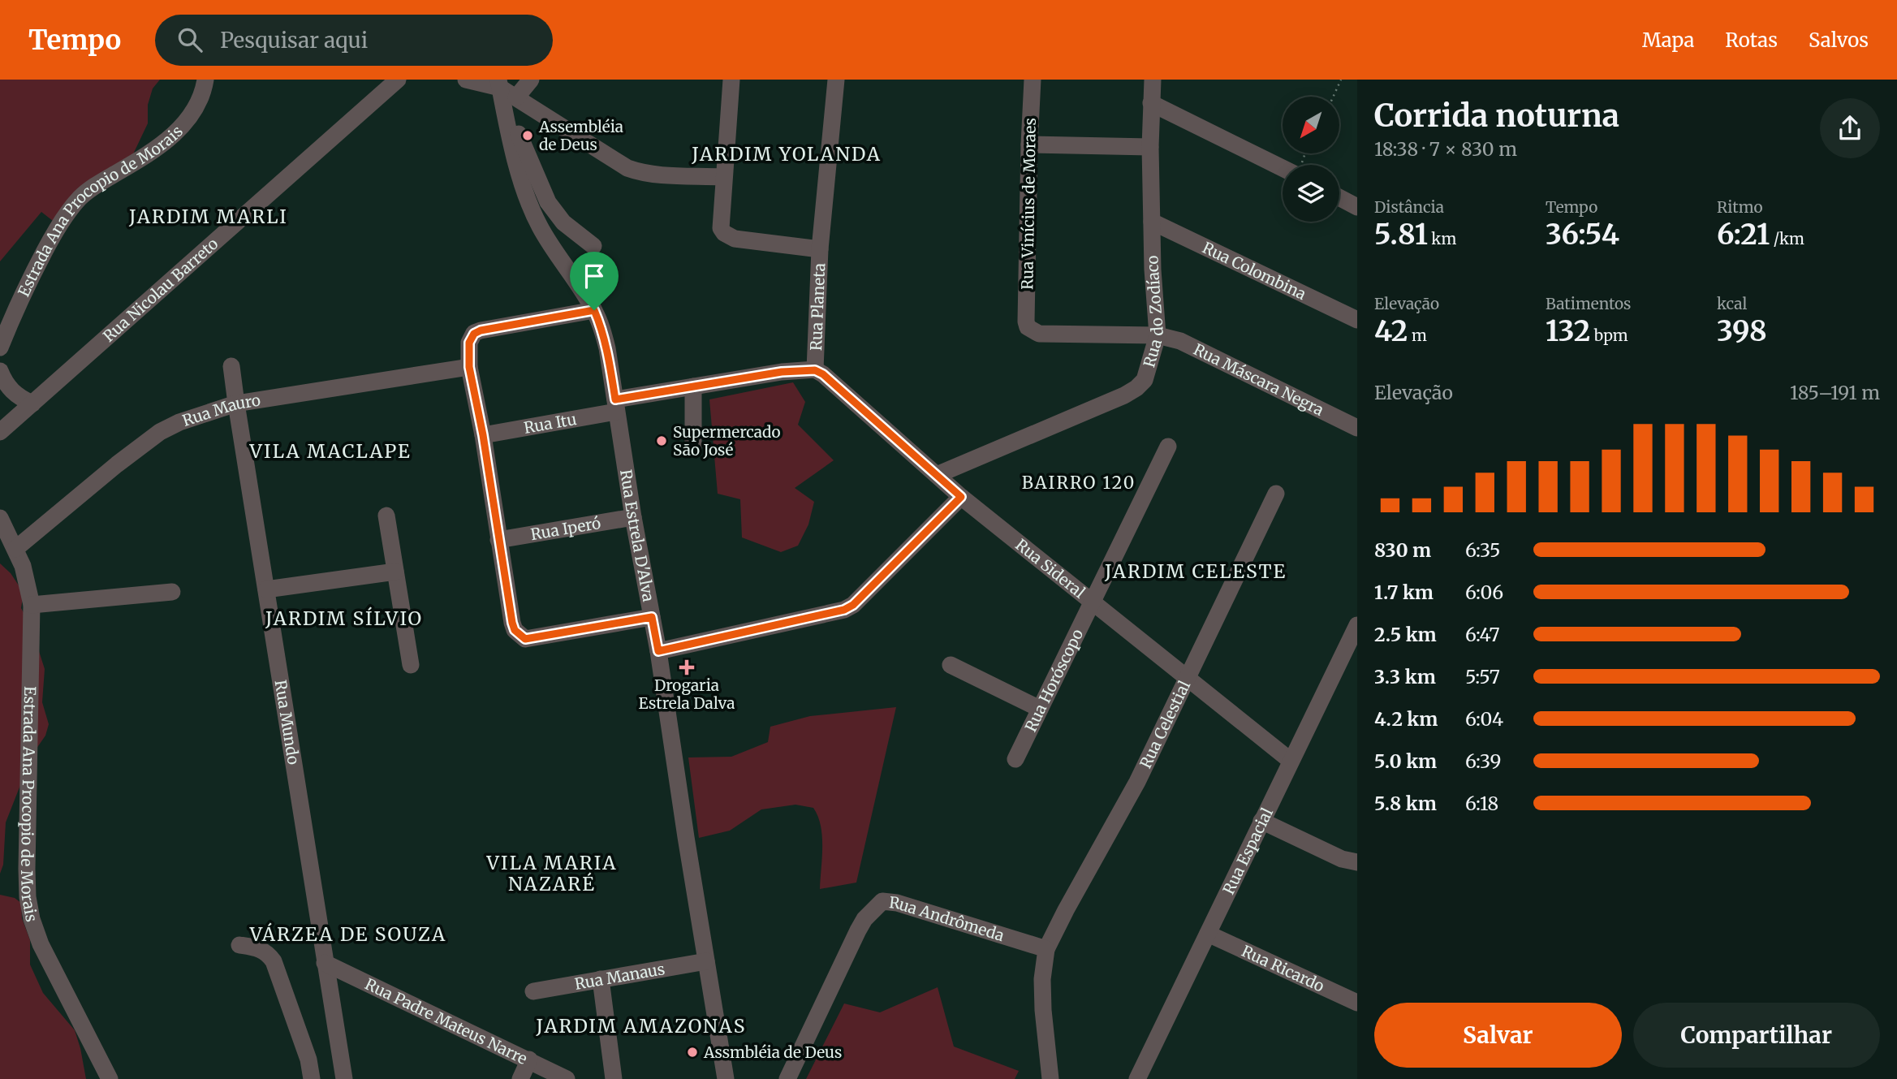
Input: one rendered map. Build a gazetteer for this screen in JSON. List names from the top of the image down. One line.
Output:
{"streets":{"street":["Rua Vinícius de Moraes","Estrada Ana Procopio de Morais","Rua Colombina","Rua Nicolau Barreto","Rua Planeta","Rua do Zodíaco","Rua Máscara Negra","Rua Mauro","Rua Itu","Rua Iperó","Rua Estrela D'Alva","Rua Sideral","Rua Horóscopo","Rua Mundo","Rua Celestial","Rua Espacial","Rua Andrômeda","Rua Ricardo","Rua Manaus","Rua Padre Mateus Narre"]},"crossings":[["Rua Vinícius de Moraes","Rua Máscara Negra"],["Estrada Ana Procopio de Morais","Rua Mauro"],["Rua Colombina","Rua do Zodíaco"],["Rua Planeta","Rua Itu"],["Rua Planeta","Rua Estrela D'Alva"],["Rua Planeta","Rua Sideral"],["Rua do Zodíaco","Rua Máscara Negra"],["Rua do Zodíaco","Rua Sideral"],["Rua Mauro","Rua Mundo"],["Rua Itu","Rua Estrela D'Alva"],["Rua Iperó","Rua Estrela D'Alva"],["Rua Estrela D'Alva","Rua Manaus"],["Rua Sideral","Rua Horóscopo"],["Rua Sideral","Rua Celestial"],["Rua Sideral","Rua Espacial"],["Rua Mundo","Rua Padre Mateus Narre"],["Rua Celestial","Rua Andrômeda"],["Rua Espacial","Rua Ricardo"]],"districts":["JARDIM YOLANDA","JARDIM MARLI","VILA MACLAPE","BAIRRO 120","JARDIM CELESTE","JARDIM SÍLVIO","VILA MARIA NAZARÉ","VÁRZEA DE SOUZA","JARDIM AMAZONAS"],"places":{"other":["Assembléia de Deus","Supermercado São José","Assmbléia de Deus"],"health":["Drogaria Estrela Dalva"]},"north":"bottom left","page":{"header":"Tempo","search":"Pesquisar aqui","nav":["Mapa","Rotas","Salvos"],"heading":["Corrida noturna","18:38 · 7 × 830 m"],"stats":[["Distância","5.81 km"],["Tempo","36:54"],["Ritmo","6:21 /km"],["Elevação","42 m"],["Batimentos","132 bpm"],["kcal","398"]],"chart":["Elevação","185–191 m"],"list":[{"name":"830 m","note":"6:35"},{"name":"1.7 km","note":"6:06"},{"name":"2.5 km","note":"6:47"},{"name":"3.3 km","note":"5:57"},{"name":"4.2 km","note":"6:04"},{"name":"5.0 km","note":"6:39"},{"name":"5.8 km","note":"6:18"}],"buttons":["Salvar","Compartilhar"]}}
